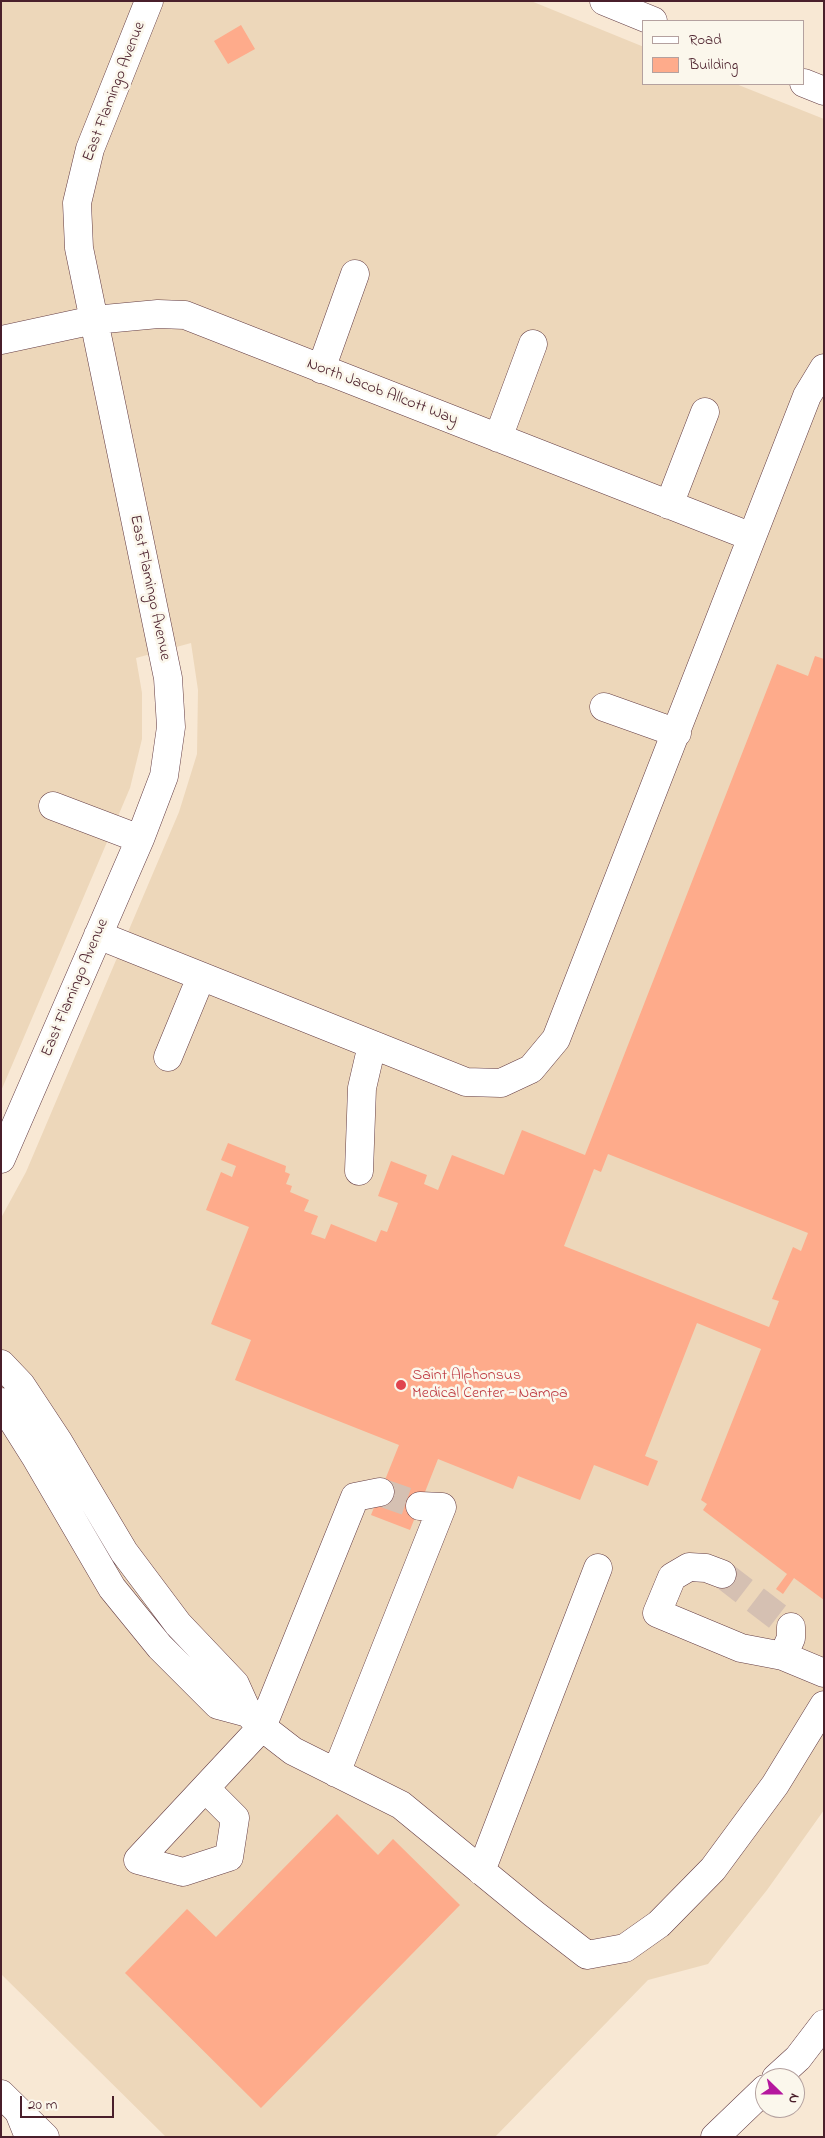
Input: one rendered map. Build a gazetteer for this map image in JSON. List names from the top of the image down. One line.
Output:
{"streets":{"main road":["East Flamingo Avenue","North Jacob Allcott Way"]},"crossings":[["East Flamingo Avenue","North Jacob Allcott Way"]],"places":["Saint Alphonsus Medical Center - Nampa"],"legend":["Road","Building"],"scale_bar":"20 m","north":"right"}
